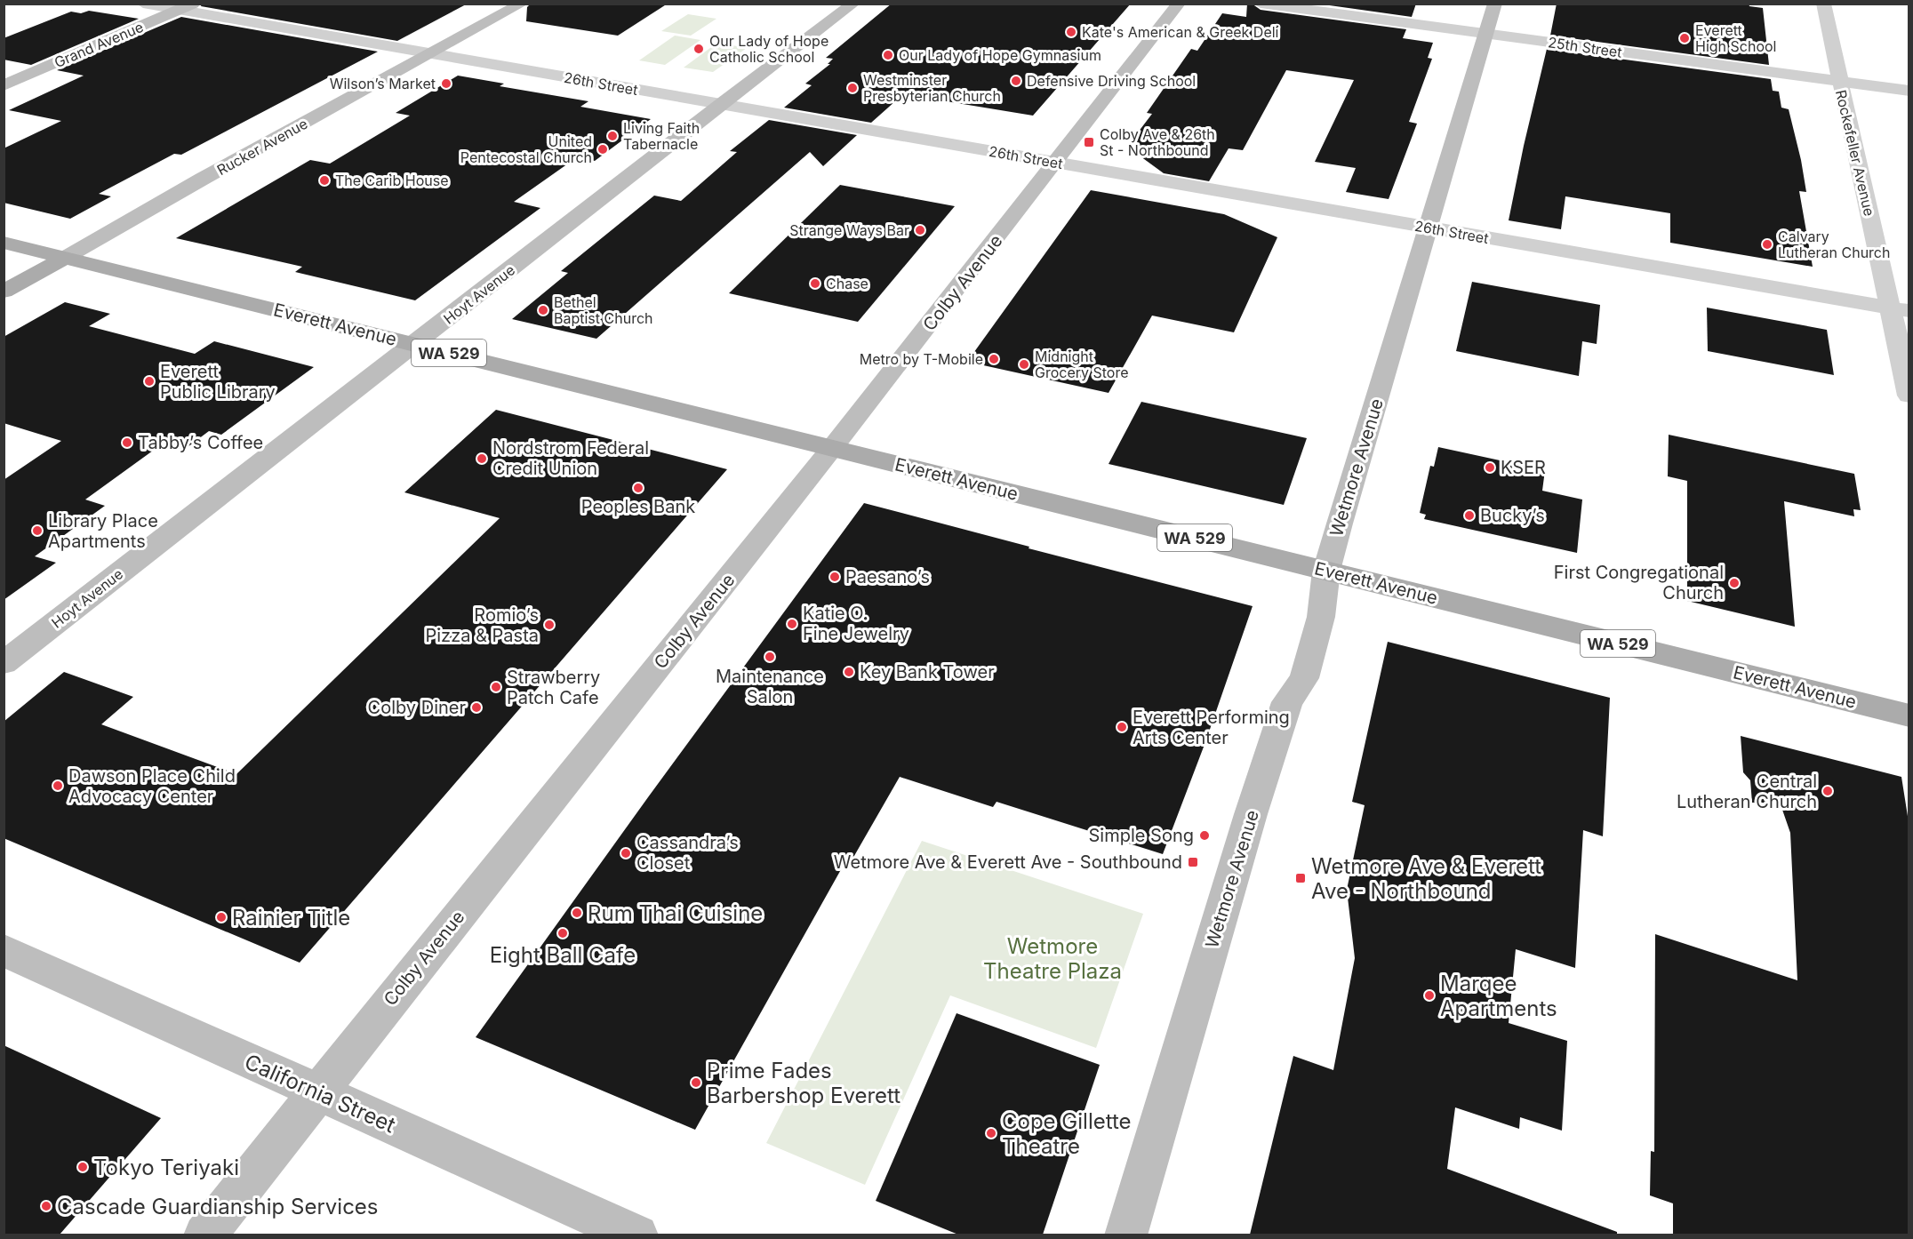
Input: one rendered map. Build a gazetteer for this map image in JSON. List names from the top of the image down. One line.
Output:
{"streets":{"main road":["Rucker Avenue","Everett Avenue","WA 529"],"street":["Grand Avenue","25th Street","26th Street","Rockefeller Avenue","Colby Avenue","Hoyt Avenue","Wetmore Avenue","California Street"]},"crossings":[["Grand Avenue","26th Street"],["25th Street","Rockefeller Avenue"],["25th Street","Wetmore Avenue"],["26th Street","Rucker Avenue"],["26th Street","Rockefeller Avenue"],["26th Street","Colby Avenue"],["26th Street","Hoyt Avenue"],["26th Street","Wetmore Avenue"],["Rucker Avenue","Everett Avenue"],["Colby Avenue","Everett Avenue"],["Colby Avenue","California Street"],["Hoyt Avenue","Everett Avenue"],["Everett Avenue","Wetmore Avenue"]],"parks":["Wetmore Theatre Plaza"],"places":{"other":["Kate's American & Greek Deli","Everett High School","Our Lady of Hope Catholic School","Our Lady of Hope Gymnasium","Defensive Driving School","Wilson’s Market","Westminster Presbyterian Church","Living Faith Tabernacle","United Pentecostal Church","The Carib House","Strange Ways Bar","Calvary Lutheran Church","Chase","Bethel Baptist Church","Metro by T-Mobile","Midnight Grocery Store","Everett Public Library","Tabby’s Coffee","Nordstrom Federal Credit Union","KSER","Peoples Bank","Bucky’s","Library Place Apartments","Paesano’s","First Congregational Church","Katie O. Fine Jewelry","Romio’s Pizza & Pasta","Maintenance Salon","Key Bank Tower","Strawberry Patch Cafe","Colby Diner","Everett Performing Arts Center","Dawson Place Child Advocacy Center","Central Lutheran Church","Simple Song","Cassandra’s Closet","Rum Thai Cuisine","Rainier Title","Eight Ball Cafe","Marqee Apartments","Prime Fades Barbershop Everett","Cope Gillette Theatre","Tokyo Teriyaki","Cascade Guardianship Services"],"transit":["Colby Ave & 26th St - Northbound","Wetmore Ave & Everett Ave - Southbound","Wetmore Ave & Everett Ave - Northbound"]}}
